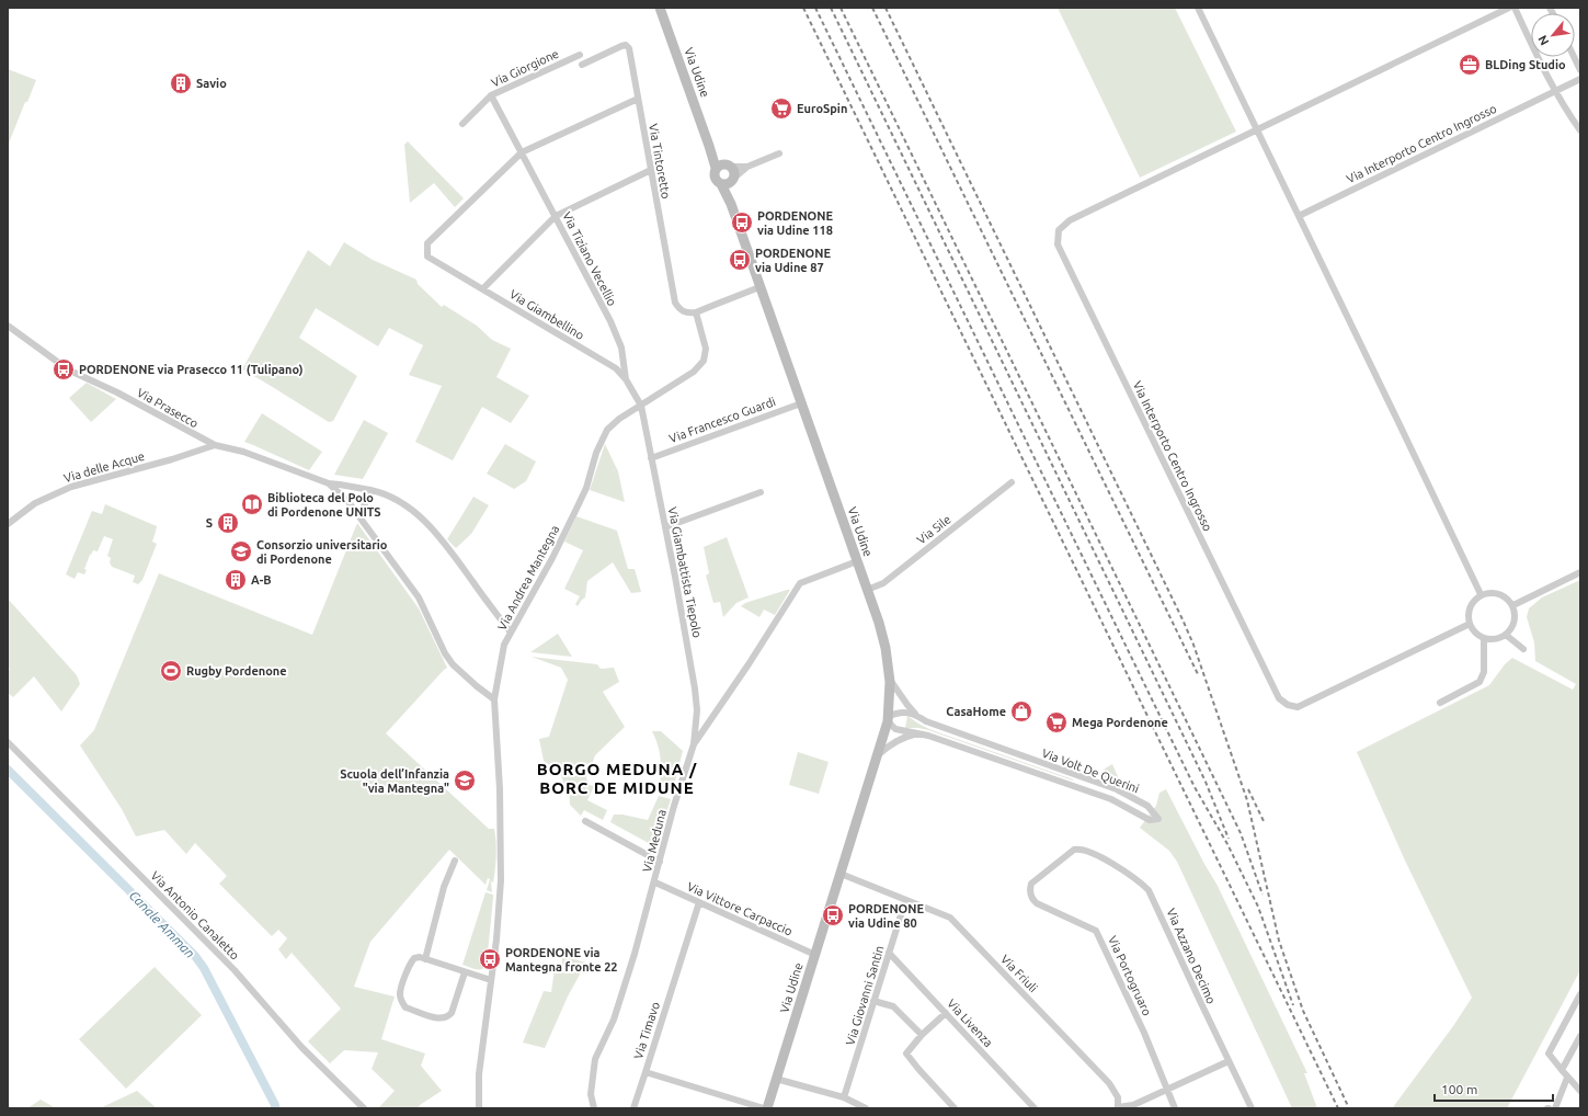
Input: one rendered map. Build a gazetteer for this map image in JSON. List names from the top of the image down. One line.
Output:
{"streets":{"main road":["Via Udine"],"street":["Via Giorgione","Via Interporto Centro Ingrosso","Via Tintoretto","Via Tiziano Vecellio","Via Giambellino","Via Prasecco","Via Francesco Guardi","Via delle Acque","Via Sile","Via Giambattista Tiepolo","Via Andrea Mantegna","Via Volt De Querini","Via Meduna","Via Vittore Carpaccio","Via Antonio Canaletto","Via Azzano Decimo","Via Friuli","Via Portogruaro","Via Giovanni Santin","Via Livenza","Via Timavo"]},"crossings":[["Via Giorgione","Via Tiziano Vecellio"],["Via Giorgione","Via Giambellino"],["Via Udine","Via Francesco Guardi"],["Via Udine","Via Sile"],["Via Udine","Via Volt De Querini"],["Via Udine","Via Meduna"],["Via Udine","Via Vittore Carpaccio"],["Via Udine","Via Friuli"],["Via Udine","Via Timavo"],["Via Tintoretto","Via Andrea Mantegna"],["Via Tiziano Vecellio","Via Giambellino"],["Via Giambellino","Via Giambattista Tiepolo"],["Via Giambellino","Via Andrea Mantegna"],["Via Prasecco","Via delle Acque"],["Via Prasecco","Via Andrea Mantegna"],["Via Francesco Guardi","Via Giambattista Tiepolo"],["Via Giambattista Tiepolo","Via Andrea Mantegna"],["Via Giambattista Tiepolo","Via Meduna"],["Via Meduna","Via Vittore Carpaccio"],["Via Vittore Carpaccio","Via Timavo"],["Via Azzano Decimo","Via Portogruaro"],["Via Friuli","Via Giovanni Santin"],["Via Giovanni Santin","Via Livenza"]],"districts":["BORGO MEDUNA / BORC DE MIDUNE"],"water":["Canale Amman"],"places":{"office":["BLDing Studio"],"building":["Savio","S","A-B"],"supermarket":["EuroSpin","Mega Pordenone"],"bus stop":["PORDENONE via Udine 118","PORDENONE via Udine 87","PORDENONE via Prasecco 11 (Tulipano)","PORDENONE via Udine 80","PORDENONE via Mantegna fronte 22"],"library":["Biblioteca del Polo di Pordenone UNITS"],"school or university":["Consorzio universitario di Pordenone","Scuola dell’Infanzia \"via Mantegna\""],"sports":["Rugby Pordenone"],"shop":["CasaHome"]},"scale_bar":"100 m","north":"bottom left"}
